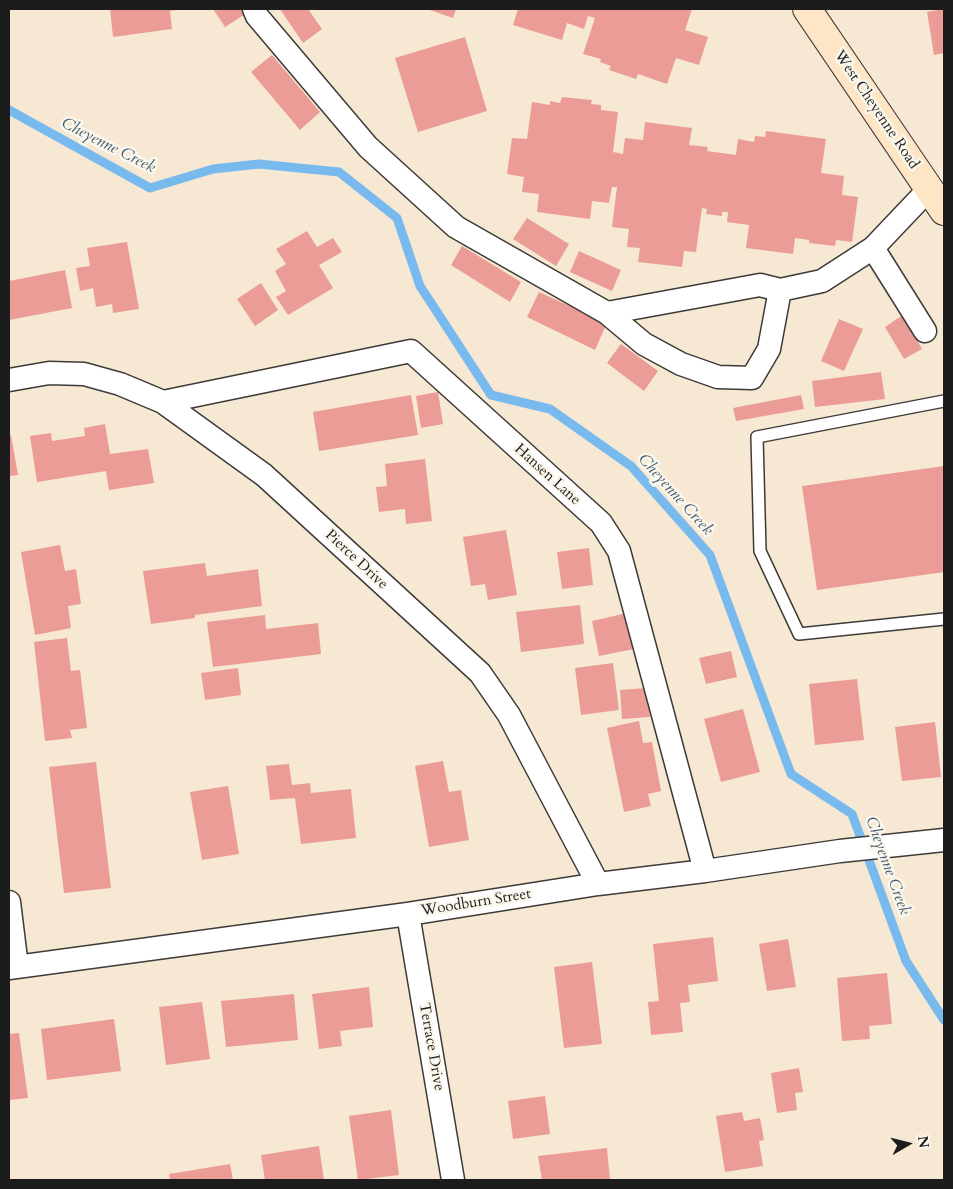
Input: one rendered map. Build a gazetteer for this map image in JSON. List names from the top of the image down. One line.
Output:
{"streets":{"main road":["West Cheyenne Road"],"street":["Hansen Lane","Pierce Drive","Woodburn Street","Terrace Drive"]},"crossings":[["Hansen Lane","Pierce Drive"],["Hansen Lane","Woodburn Street"],["Pierce Drive","Woodburn Street"],["Woodburn Street","Terrace Drive"]],"water":["Cheyenne Creek"],"north":"right"}
